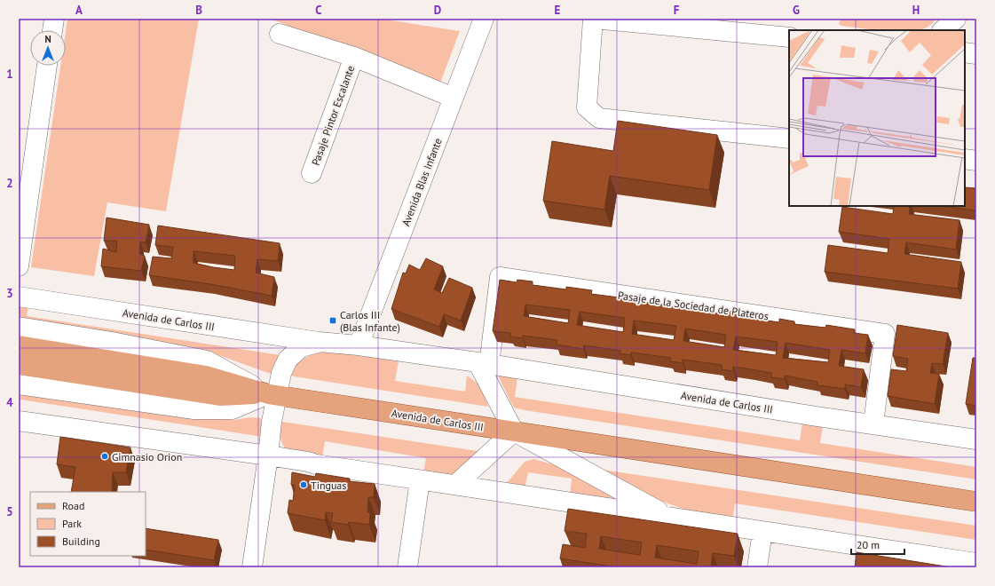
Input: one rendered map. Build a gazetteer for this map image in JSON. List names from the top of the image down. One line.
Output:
{"streets":{"main road":["Avenida de Carlos III"],"street":["Pasaje Pintor Escalante","Avenida Blas Infante","Pasaje de la Sociedad de Plateros"]},"crossings":[["Avenida Blas Infante","Avenida de Carlos III"],["Pasaje de la Sociedad de Plateros","Avenida de Carlos III"]],"places":{"transit":["Carlos III (Blas Infante)"],"other":["Gimnasio Orion","Tinguas"]},"legend":["Road","Park","Building"],"scale_bar":"20 m","north":"top","grid":{"columns":["A","B","C","D","E","F","G","H"],"rows":["1","2","3","4","5"]}}
